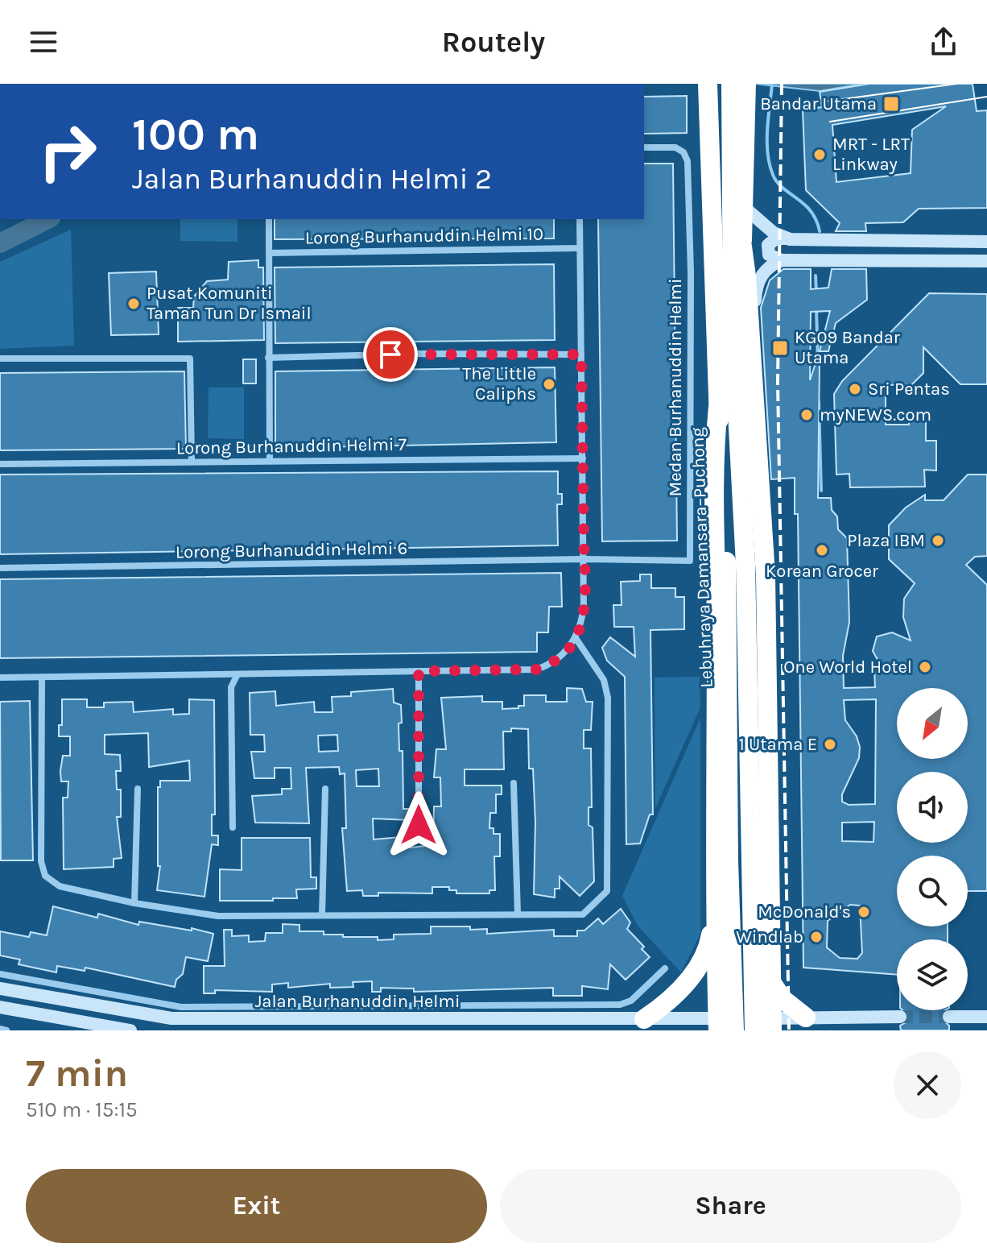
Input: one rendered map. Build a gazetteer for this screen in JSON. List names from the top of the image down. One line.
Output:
{"streets":{"highway":["Lebuhraya Damansara–Puchong"],"main road":["Jalan Burhanuddin Helmi"],"street":["Lorong Burhanuddin Helmi 10","Medan Burhanuddin Helmi","Lorong Burhanuddin Helmi 7","Lorong Burhanuddin Helmi 6"]},"crossings":[["Medan Burhanuddin Helmi","Lorong Burhanuddin Helmi 6"]],"places":{"transit":["Bandar Utama","KG09 Bandar Utama"],"other":["MRT - LRT Linkway","Pusat Komuniti Taman Tun Dr Ismail","The Little Caliphs","Sri Pentas","myNEWS.com","Plaza IBM","Korean Grocer","One World Hotel","1 Utama E","McDonald's","Windlab"]},"north":"bottom left","page":{"header":"Routely","turn":["100 m","Jalan Burhanuddin Helmi 2"],"heading":["7 min","510 m · 15:15"],"buttons":["Exit","Share"]}}
